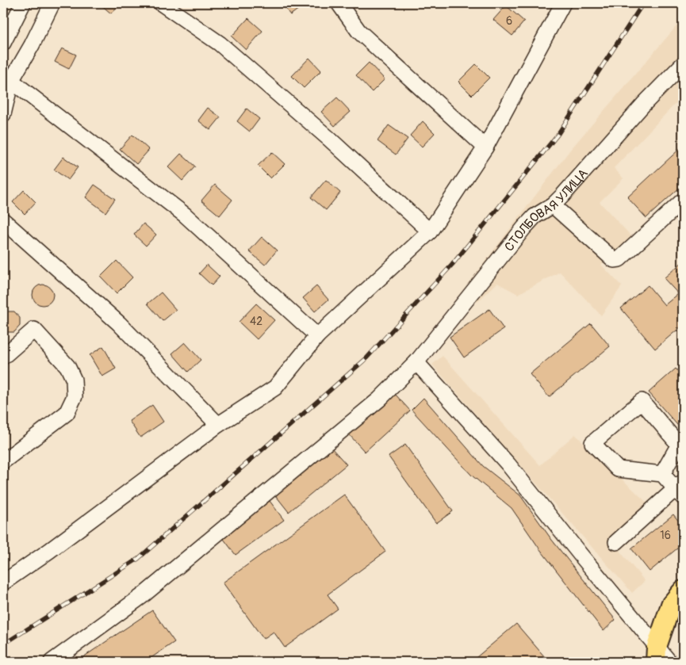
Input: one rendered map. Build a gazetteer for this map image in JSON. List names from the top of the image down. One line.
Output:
{"streets":{"street":["СТОЛБОВАЯ УЛИЦА"]},"house_numbers":["6","42","16"]}
